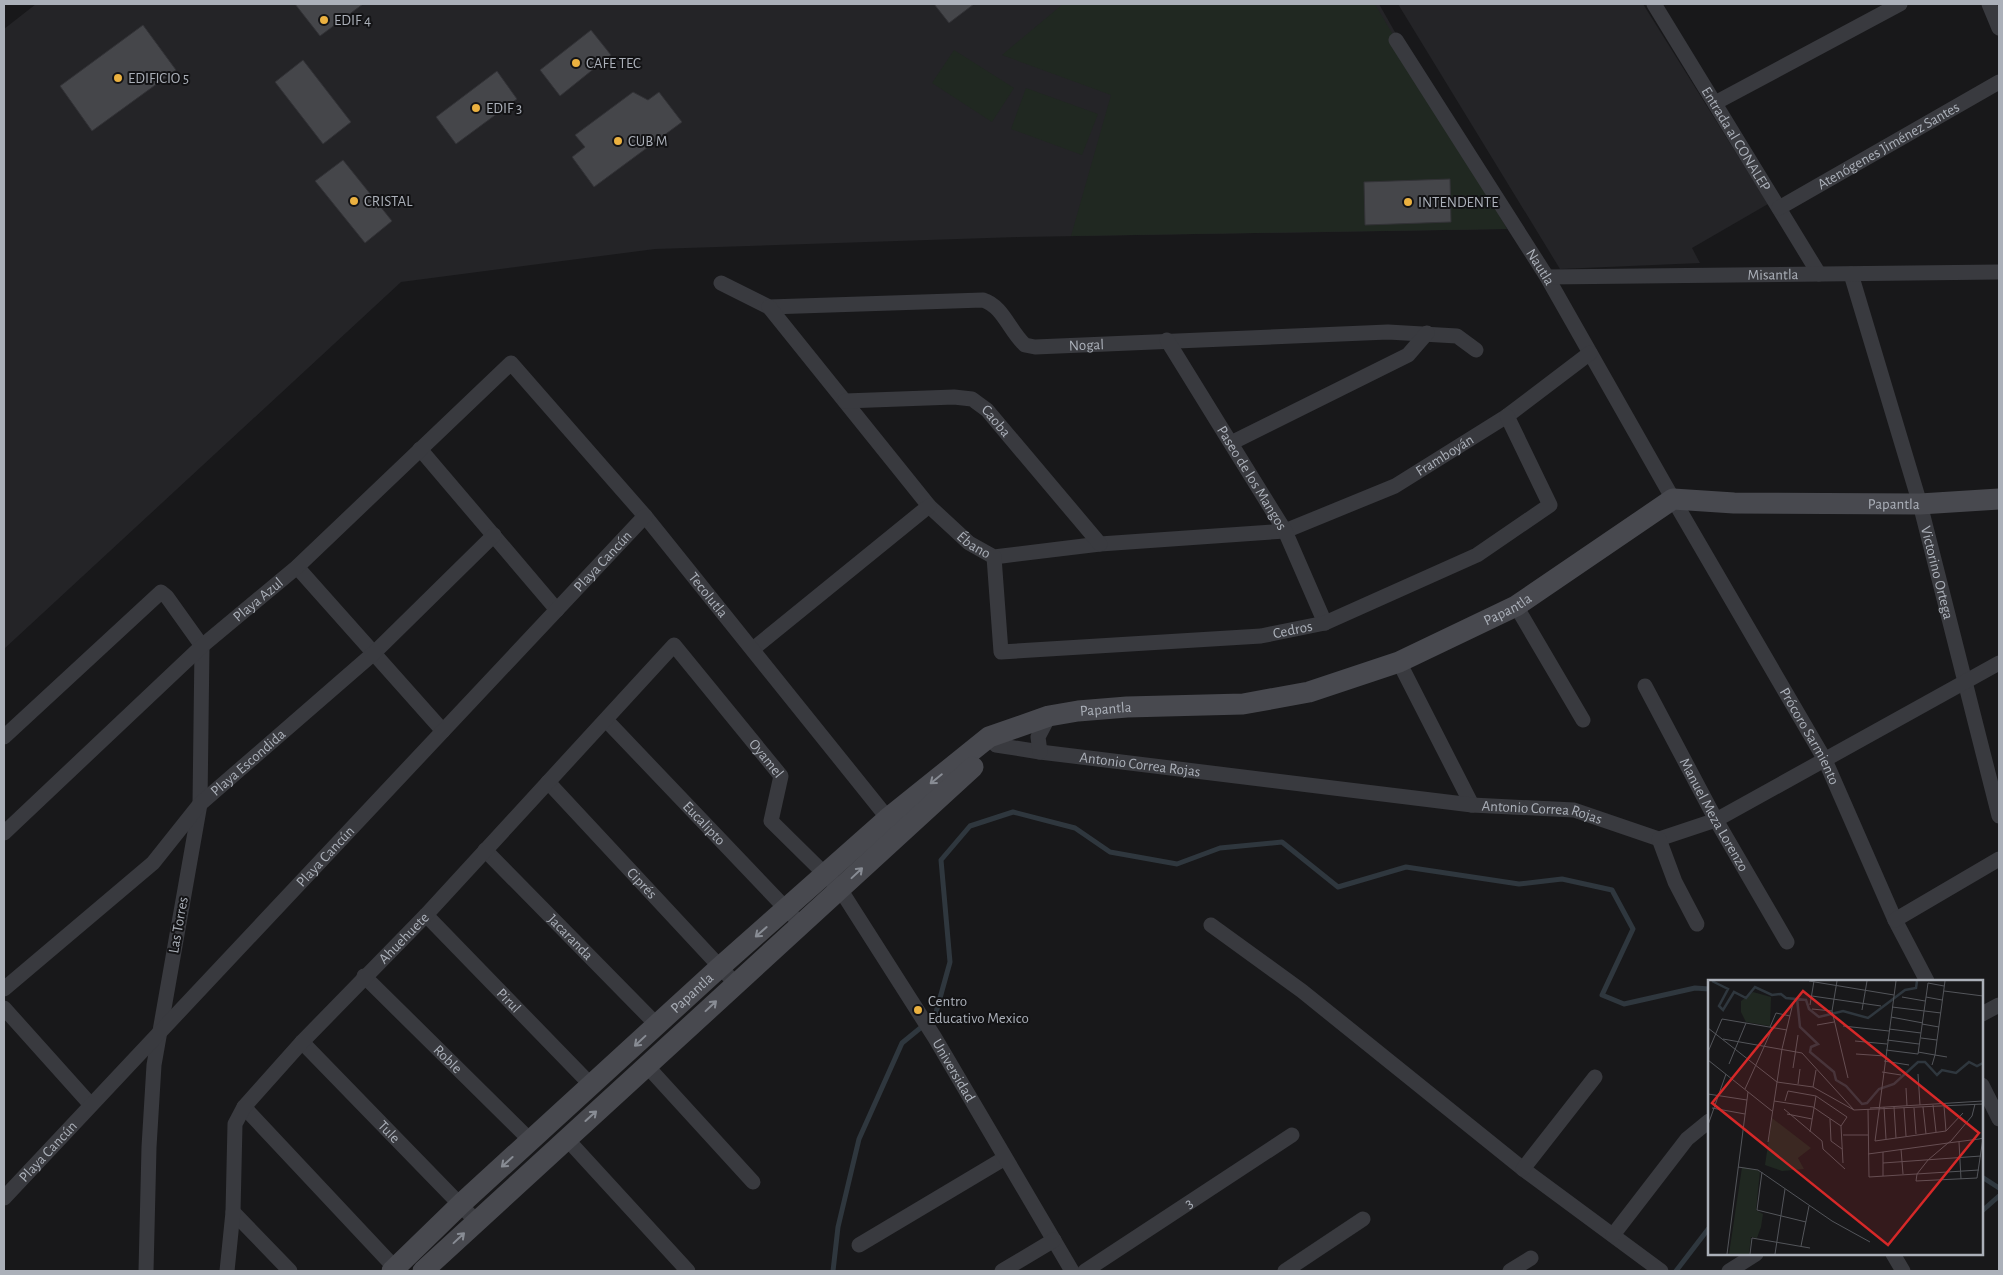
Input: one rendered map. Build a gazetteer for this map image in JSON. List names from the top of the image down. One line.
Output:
{"streets":{"street":["Entrada al CONALEP","Atenógenes Jiménez Santes","Nautla","Misantla","Nogal","Caoba","Framboyán","Paseo de los Mangos","Papantla","Ébano","Playa Cancún","Victorino Ortega","Tecolutla","Playa Azul","Cedros","Prócoro Sarmiento","Oyamel","Playa Escondida","Antonio Correa Rojas","Manuel Meza Lorenzo","Eucalipto","Ciprés","Las Torres","Ahuehuete","Jacaranda","Pirul","Roble","Universidad","Tule","3"]},"crossings":[["Entrada al CONALEP","Atenógenes Jiménez Santes"],["Entrada al CONALEP","Misantla"],["Nautla","Misantla"],["Nautla","Framboyán"],["Nautla","Papantla"],["Nautla","Prócoro Sarmiento"],["Misantla","Victorino Ortega"],["Nogal","Paseo de los Mangos"],["Nogal","Ébano"],["Caoba","Ébano"],["Framboyán","Paseo de los Mangos"],["Framboyán","Ébano"],["Framboyán","Cedros"],["Paseo de los Mangos","Ébano"],["Paseo de los Mangos","Cedros"],["Papantla","Victorino Ortega"],["Papantla","Tecolutla"],["Papantla","Prócoro Sarmiento"],["Papantla","Oyamel"],["Papantla","Antonio Correa Rojas"],["Papantla","Eucalipto"],["Papantla","Ciprés"],["Papantla","Jacaranda"],["Papantla","Pirul"],["Papantla","Roble"],["Papantla","Universidad"],["Papantla","Tule"],["Ébano","Cedros"],["Playa Cancún","Tecolutla"],["Playa Cancún","Las Torres"],["Tecolutla","Playa Azul"],["Playa Azul","Las Torres"],["Oyamel","Ahuehuete"],["Oyamel","Universidad"],["Playa Escondida","Las Torres"],["Eucalipto","Ahuehuete"],["Ciprés","Ahuehuete"],["Ahuehuete","Jacaranda"],["Ahuehuete","Pirul"],["Ahuehuete","Roble"],["Ahuehuete","Tule"]],"places":["EDIF 4","CAFE TEC","EDIFICIO 5","EDIF 3","CUB M","CRISTAL","INTENDENTE","Centro Educativo Mexico"]}
